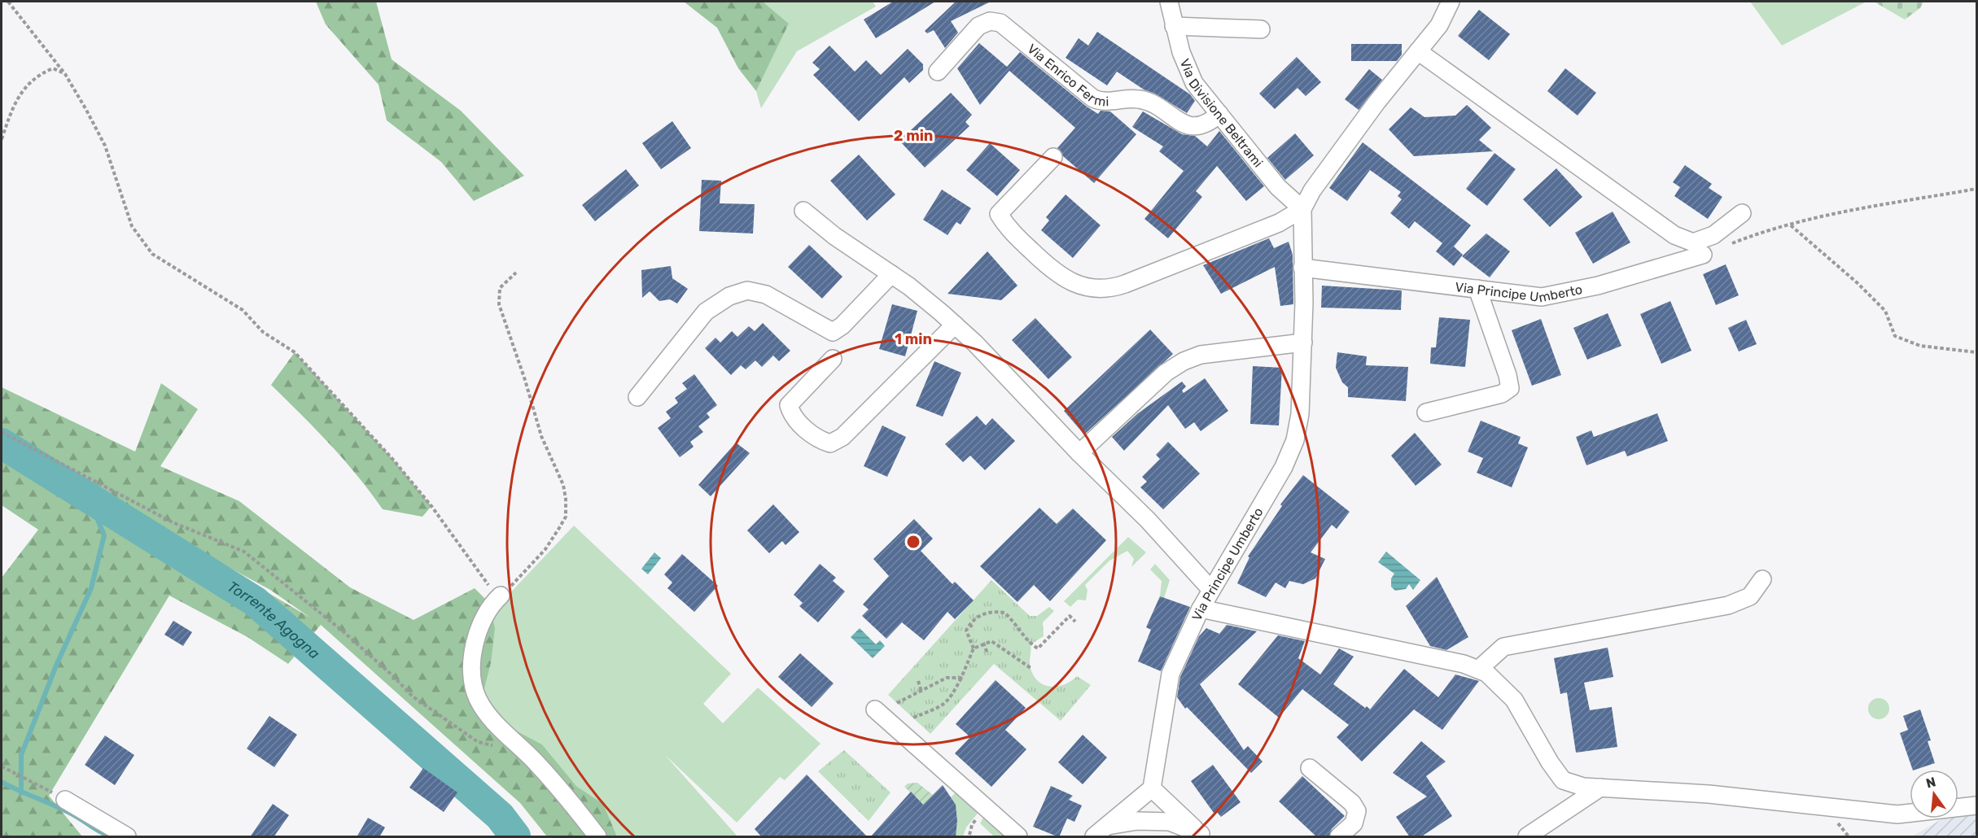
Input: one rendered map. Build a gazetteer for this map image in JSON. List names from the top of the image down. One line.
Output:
{"streets":{"street":["Via Enrico Fermi","Via Divisione Beltrami","Via Principe Umberto"]},"crossings":[["Via Enrico Fermi","Via Divisione Beltrami"],["Via Divisione Beltrami","Via Principe Umberto"]],"water":["Torrente Agogna"],"north":"top","rings":["2 min","1 min"]}
